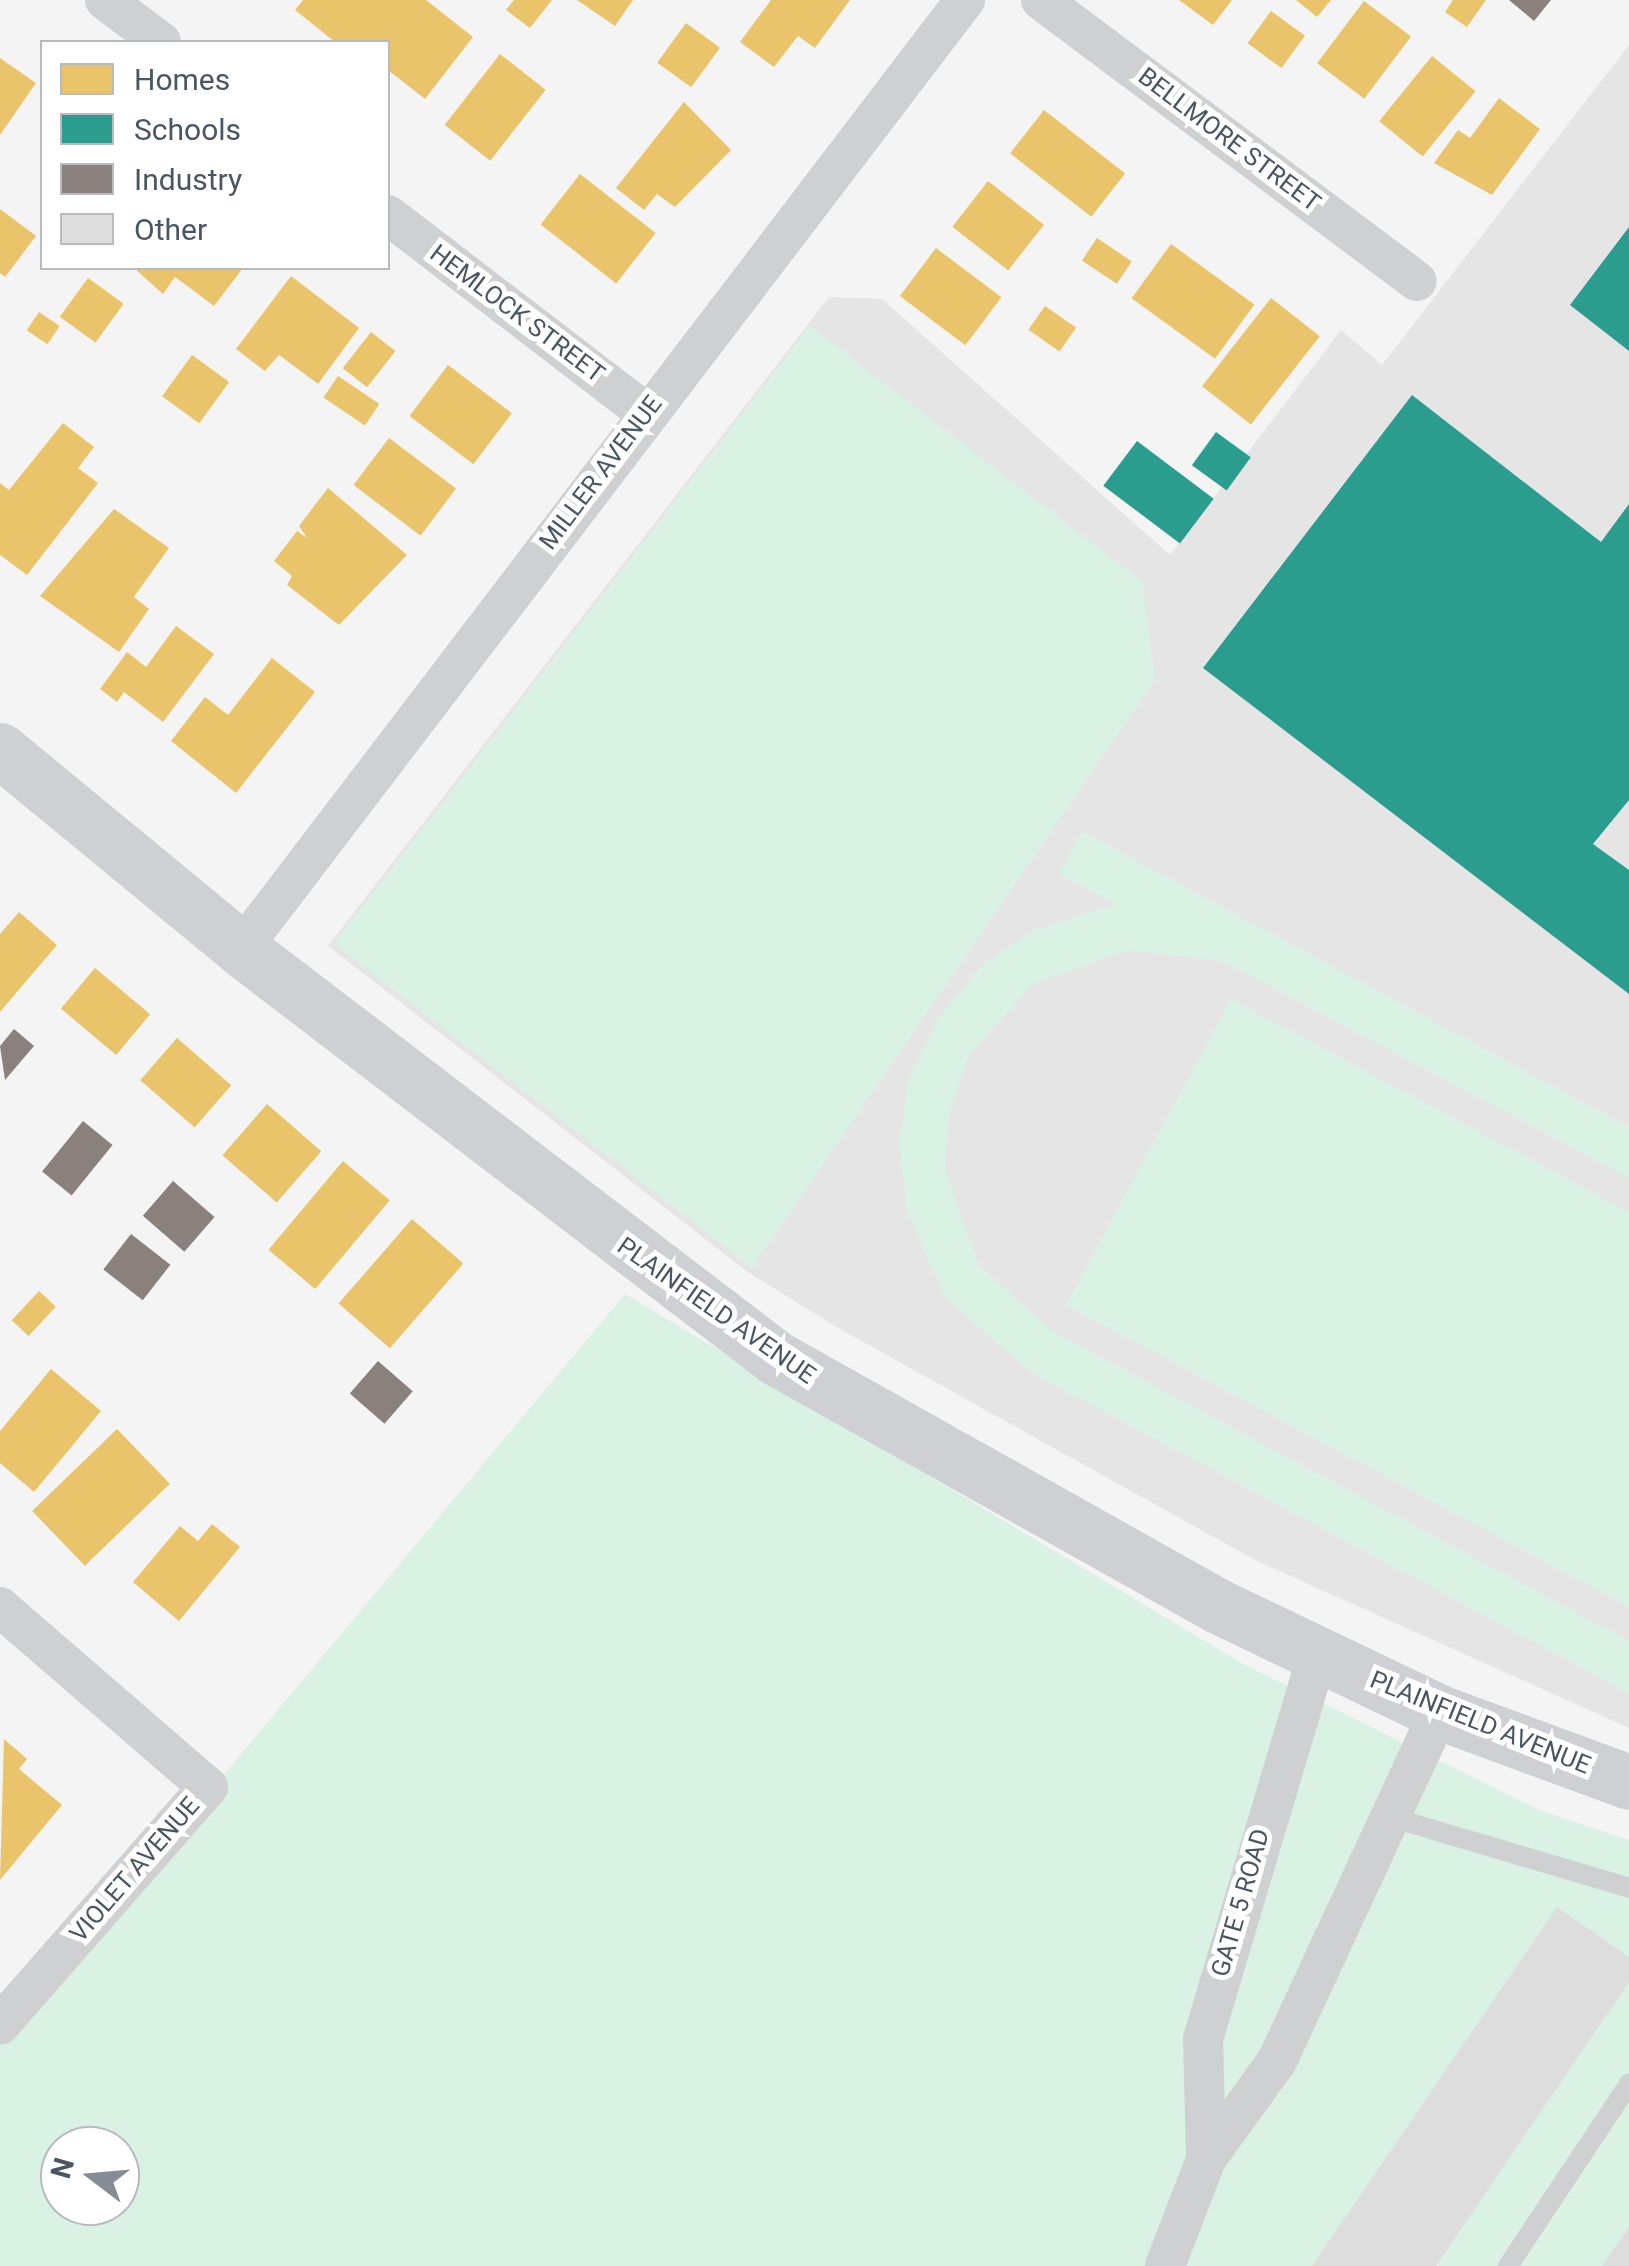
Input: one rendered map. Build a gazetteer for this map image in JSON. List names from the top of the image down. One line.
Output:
{"streets":{"main road":["PLAINFIELD AVENUE"],"street":["BELLMORE STREET","HEMLOCK STREET","MILLER AVENUE","VIOLET AVENUE","GATE 5 ROAD"]},"crossings":[["HEMLOCK STREET","MILLER AVENUE"],["MILLER AVENUE","PLAINFIELD AVENUE"],["PLAINFIELD AVENUE","GATE 5 ROAD"]],"legend":["Homes","Schools","Industry","Other"],"north":"left"}
